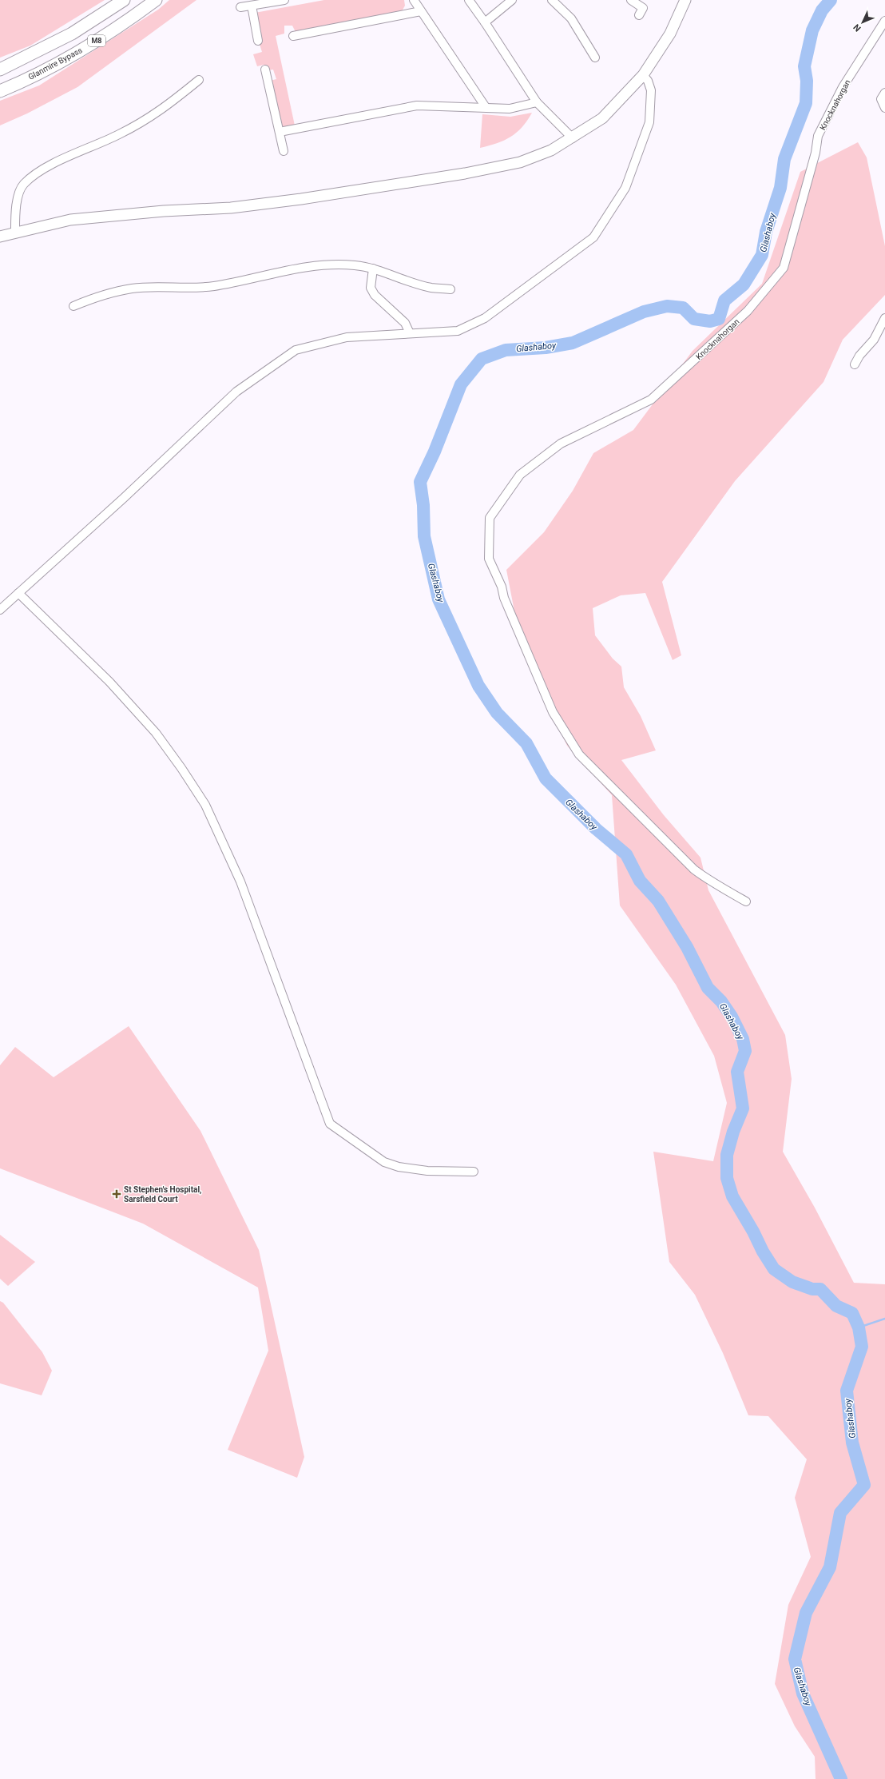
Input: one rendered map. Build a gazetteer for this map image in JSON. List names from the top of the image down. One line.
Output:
{"streets":{"highway":["M8","Glanmire Bypass"],"street":["Knocknahorgan"]},"water":["Glashaboy"],"places":{"health":["St Stephen's Hospital, Sarsfield Court"]},"north":"bottom left"}
